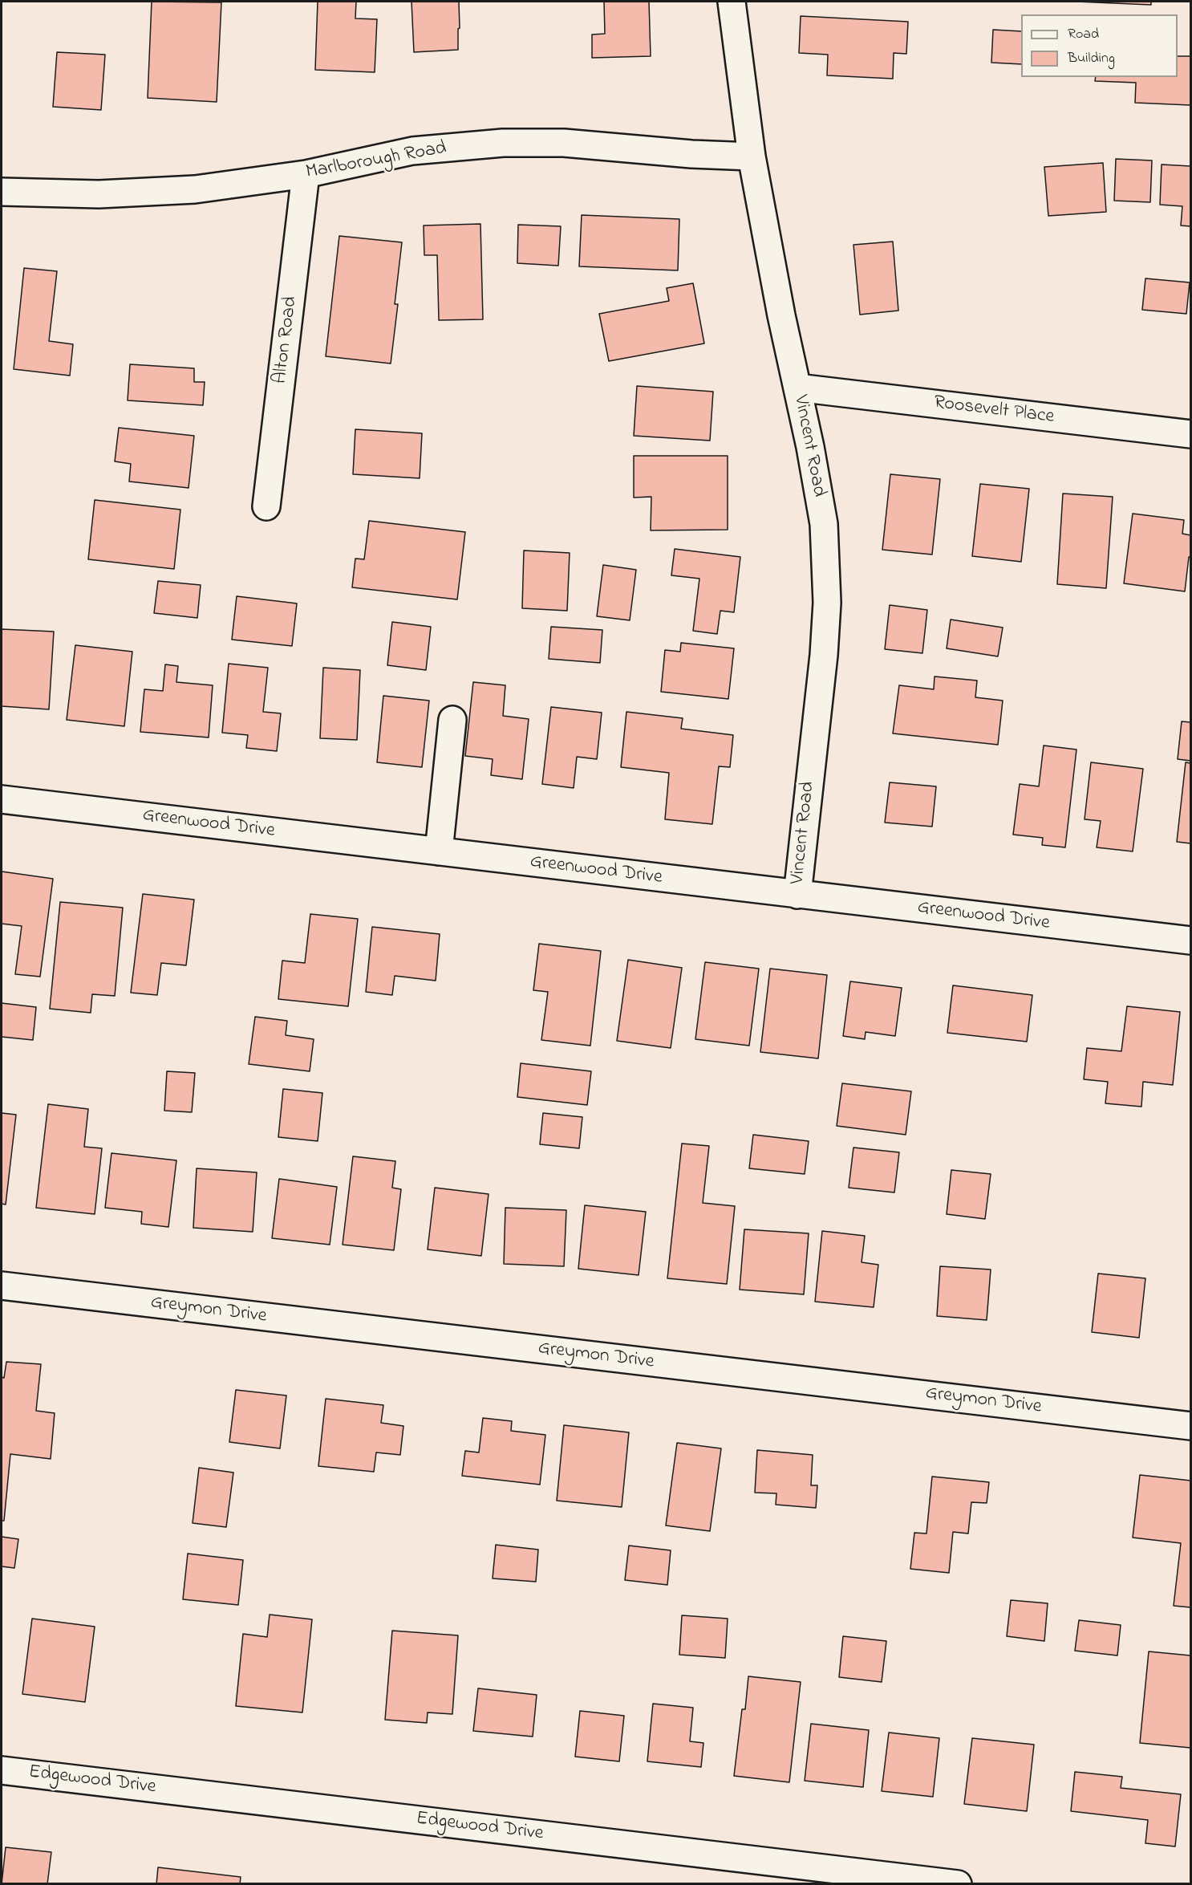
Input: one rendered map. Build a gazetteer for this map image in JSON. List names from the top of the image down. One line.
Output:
{"streets":{"street":["Marlborough Road","Alton Road","Roosevelt Place","Vincent Road","Greenwood Drive","Greymon Drive","Edgewood Drive"]},"crossings":[["Marlborough Road","Alton Road"],["Marlborough Road","Vincent Road"],["Roosevelt Place","Vincent Road"],["Vincent Road","Greenwood Drive"]],"legend":["Road","Building"]}
